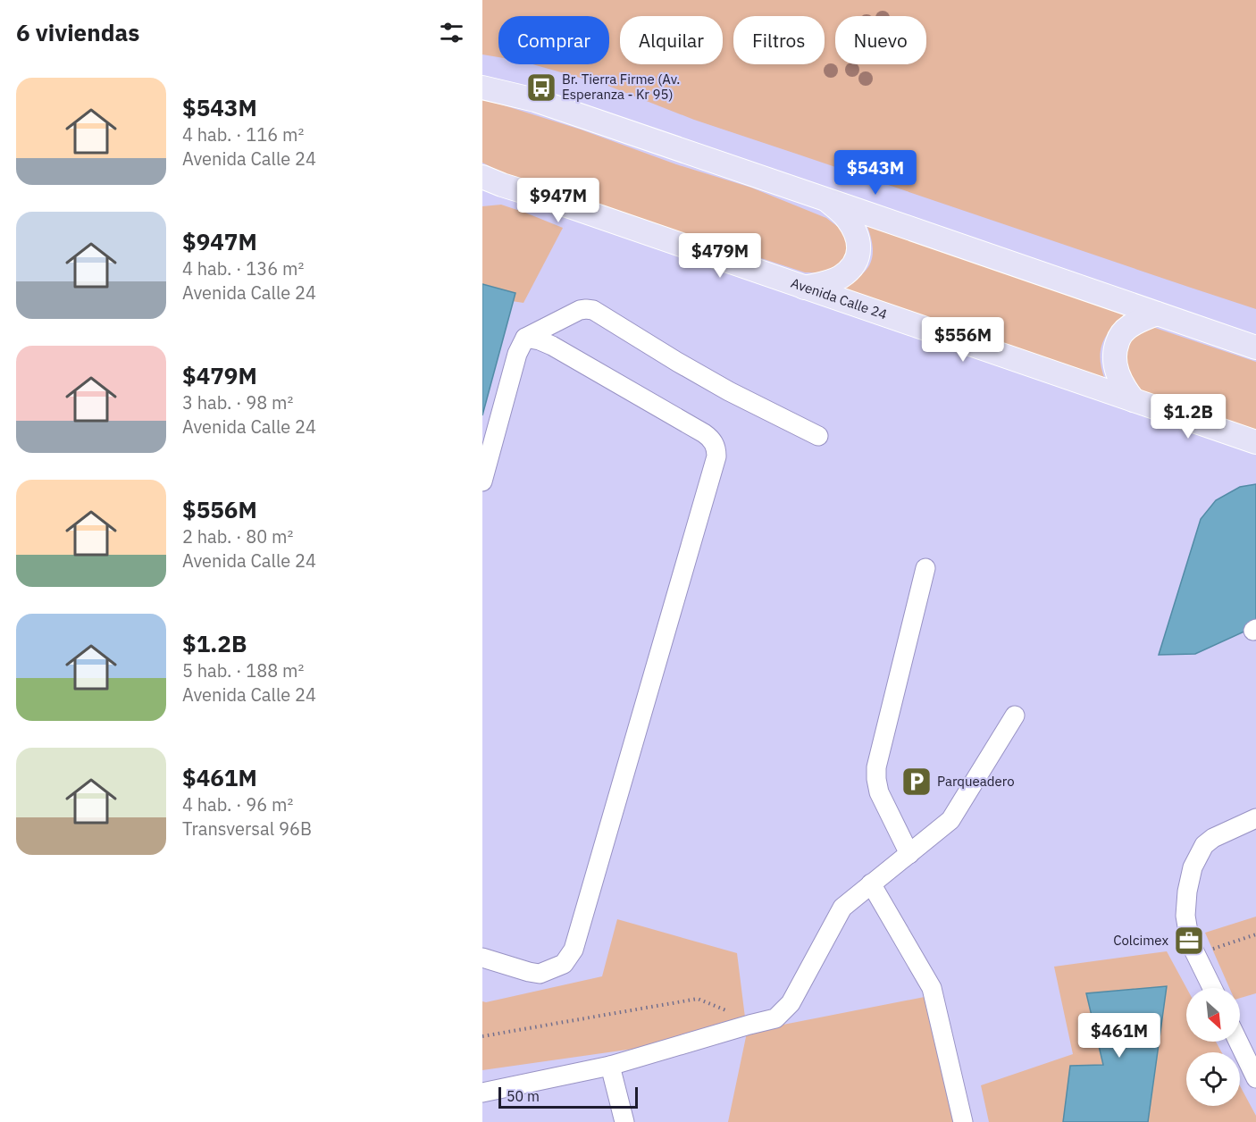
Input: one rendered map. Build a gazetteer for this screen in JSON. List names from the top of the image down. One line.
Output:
{"streets":{"main road":["Avenida Calle 24"]},"places":{"bus stop":["Br. Tierra Firme (Av. Esperanza - Kr 95)"],"parking":["Parqueadero"],"office":["Colcimex"]},"scale_bar":"50 m","north":"bottom right","page":{"heading":"6 viviendas","chip":["Comprar","Alquilar","Filtros","Nuevo"],"list":[{"name":"$543M","note":"4 hab. · 116 m² · Avenida Calle 24"},{"name":"$947M","note":"4 hab. · 136 m² · Avenida Calle 24"},{"name":"$479M","note":"3 hab. · 98 m² · Avenida Calle 24"},{"name":"$556M","note":"2 hab. · 80 m² · Avenida Calle 24"},{"name":"$1.2B","note":"5 hab. · 188 m² · Avenida Calle 24"},{"name":"$461M","note":"4 hab. · 96 m² · Transversal 96B"}],"price":["$543M","$947M","$479M","$556M","$1.2B","$461M"],"scale":"50 m"}}
